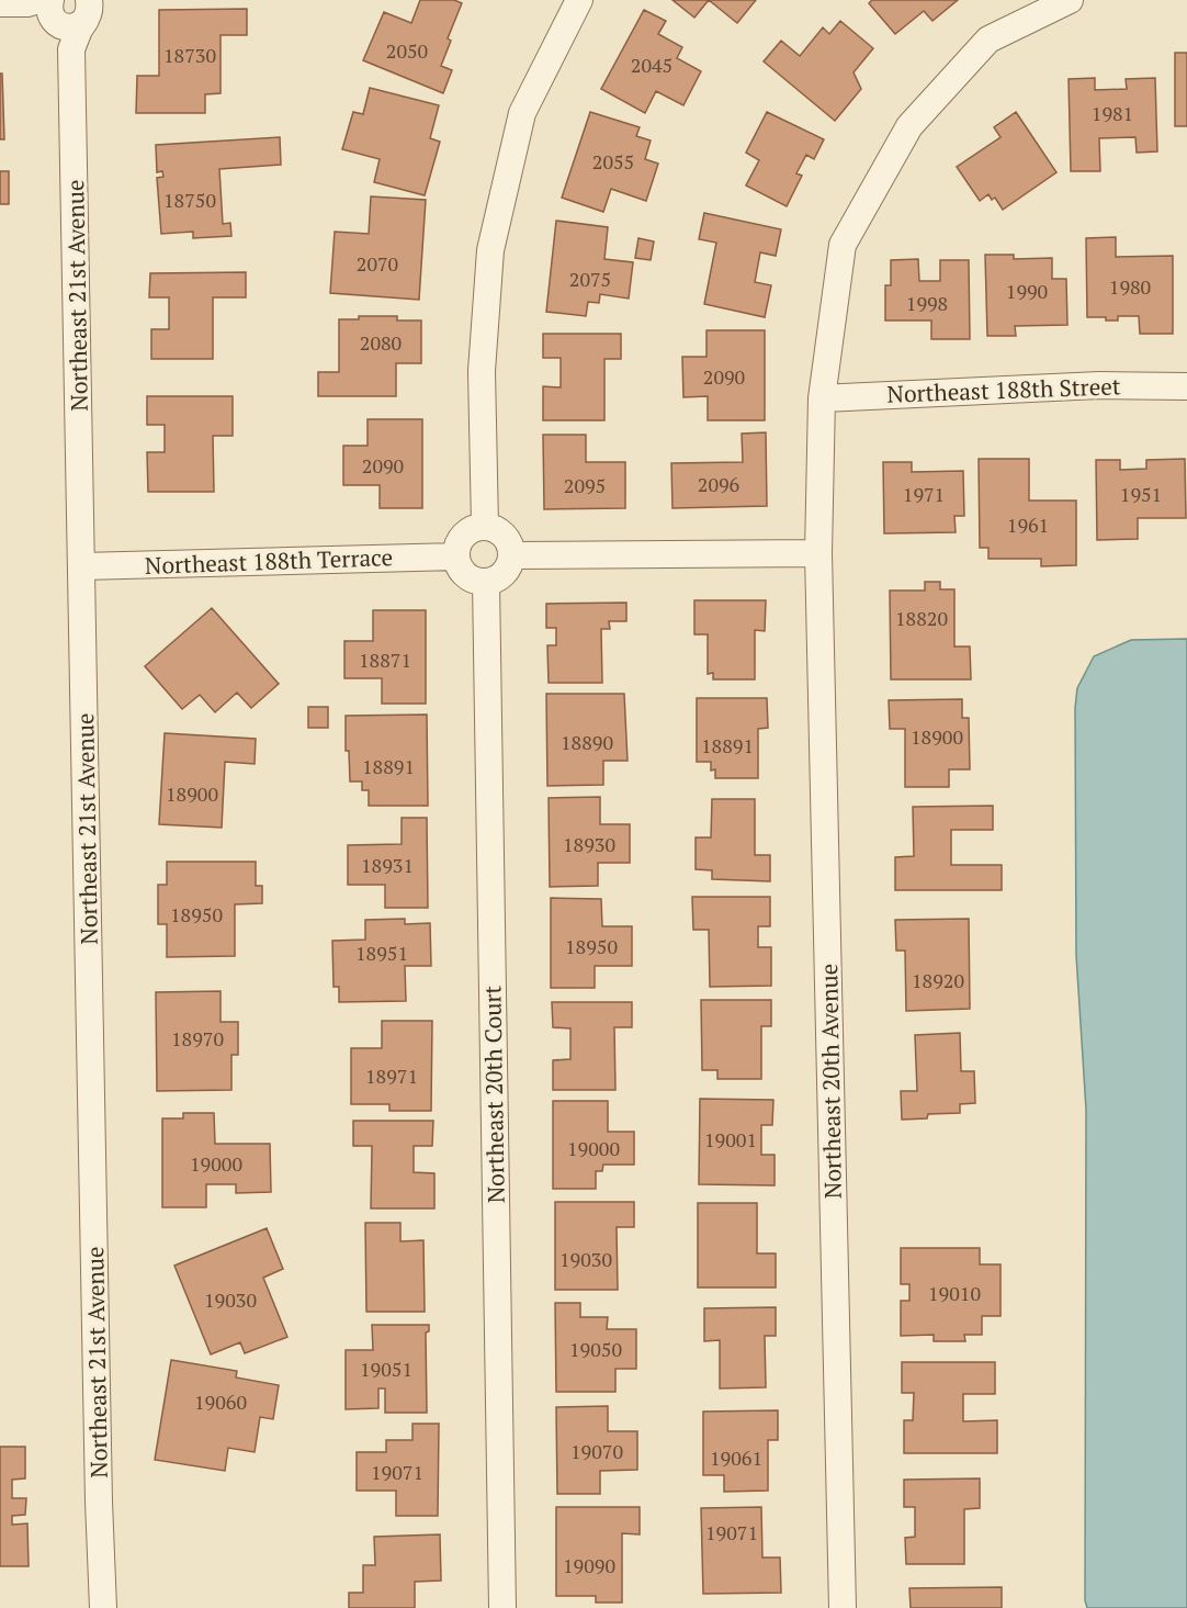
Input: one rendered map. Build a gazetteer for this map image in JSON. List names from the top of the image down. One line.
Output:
{"streets":{"street":["Northeast 21st Avenue","Northeast 188th Street","Northeast 188th Terrace","Northeast 20th Avenue","Northeast 20th Court"]},"crossings":[["Northeast 21st Avenue","Northeast 188th Terrace"],["Northeast 188th Street","Northeast 20th Avenue"],["Northeast 188th Terrace","Northeast 20th Court"]],"house_numbers":["2050","18730","2045","1981","2055","18750","2070","2075","1980","1990","1998","2080","2090","2090","2096","2095","1971","1951","1961","18820","18871","18900","18890","18891","18891","18900","18930","18931","18950","18950","18951","18920","18970","18971","19001","19000","19000","19030","19010","19030","19050","19051","19060","19070","19061","19071","19071","19090"]}
